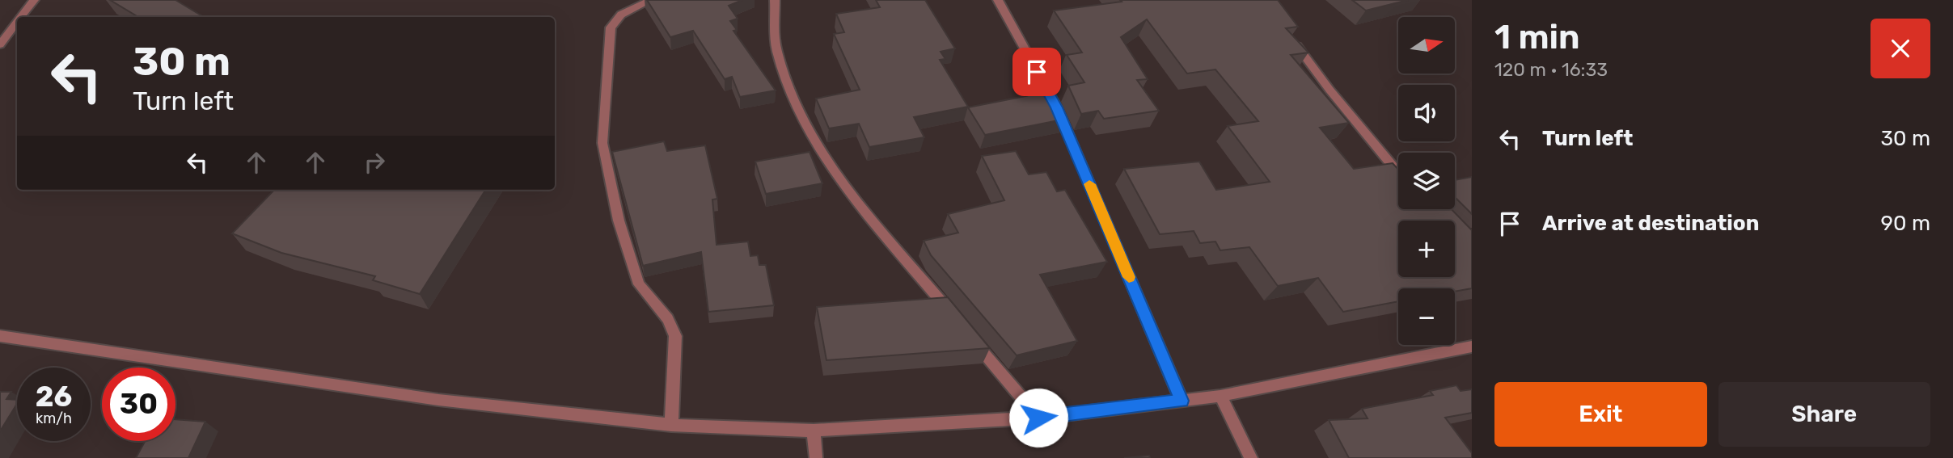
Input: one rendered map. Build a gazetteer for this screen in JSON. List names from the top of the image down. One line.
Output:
{"north":"right","page":{"heading":["1 min","120 m · 16:33"],"map_buttons":["+","−"],"turn":["30 m","Turn left"],"list":[{"name":"Turn left","value":"30 m"},{"name":"Arrive at destination","value":"90 m"}],"speed":"26 km/h","limit":"30","buttons":["Exit","Share"]}}
